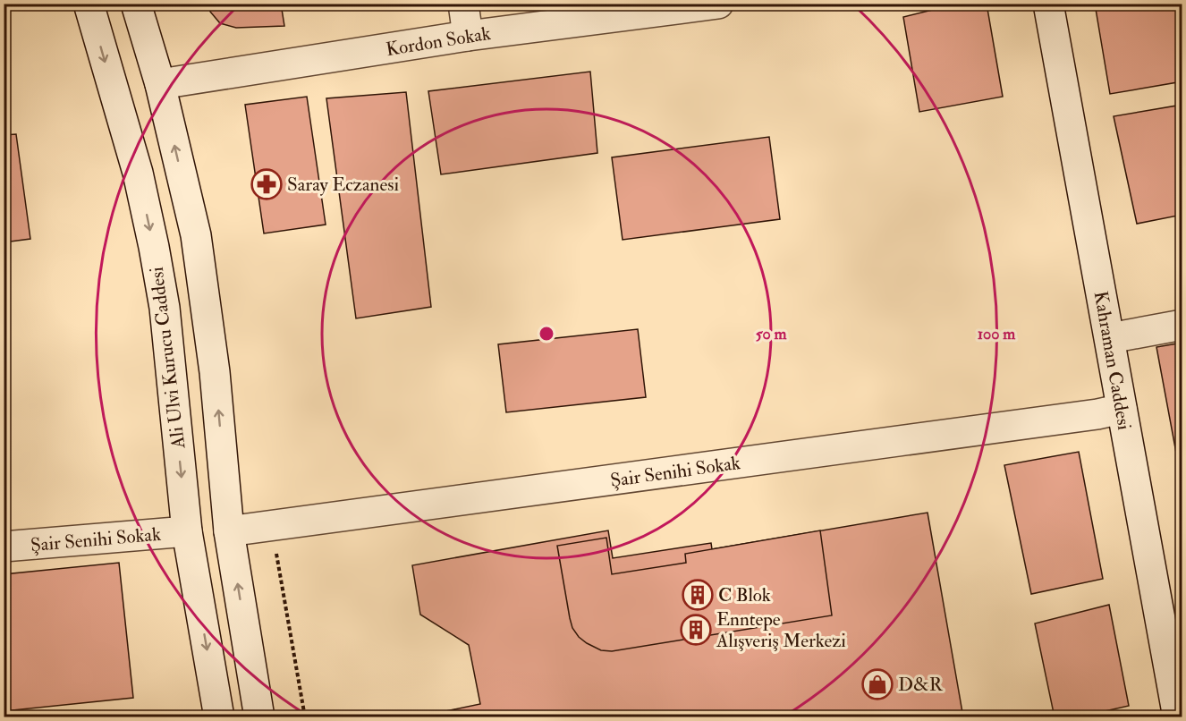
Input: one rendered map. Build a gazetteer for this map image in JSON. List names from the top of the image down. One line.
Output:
{"streets":{"street":["Kordon Sokak","Ali Ulvi Kurucu Caddesi","Kahraman Caddesi","Şair Senihi Sokak"]},"crossings":[["Ali Ulvi Kurucu Caddesi","Şair Senihi Sokak"],["Kahraman Caddesi","Şair Senihi Sokak"]],"places":{"pharmacy":["Saray Eczanesi"],"building":["C Blok","Enntepe Alışveriş Merkezi"],"shop":["D&R"]},"rings":["50 m","100 m"]}
